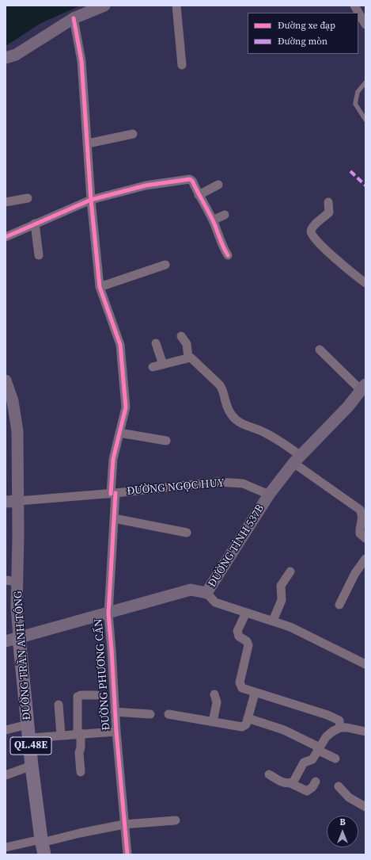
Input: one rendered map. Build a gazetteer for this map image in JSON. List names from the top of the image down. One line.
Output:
{"streets":{"main road":["ĐƯỜNG NGỌC HUY","ĐƯỜNG TỈNH 537B","ĐƯỜNG TRẦN ANH TÔNG","QL.48E"],"street":["ĐƯỜNG PHƯƠNG CẤN"]},"crossings":[["ĐƯỜNG NGỌC HUY","ĐƯỜNG TỈNH 537B"],["ĐƯỜNG NGỌC HUY","ĐƯỜNG TRẦN ANH TÔNG"],["ĐƯỜNG NGỌC HUY","ĐƯỜNG PHƯƠNG CẤN"],["ĐƯỜNG TỈNH 537B","ĐƯỜNG TRẦN ANH TÔNG"],["ĐƯỜNG TỈNH 537B","ĐƯỜNG PHƯƠNG CẤN"]],"legend":["Đường xe đạp","Đường mòn"],"north":"top"}
